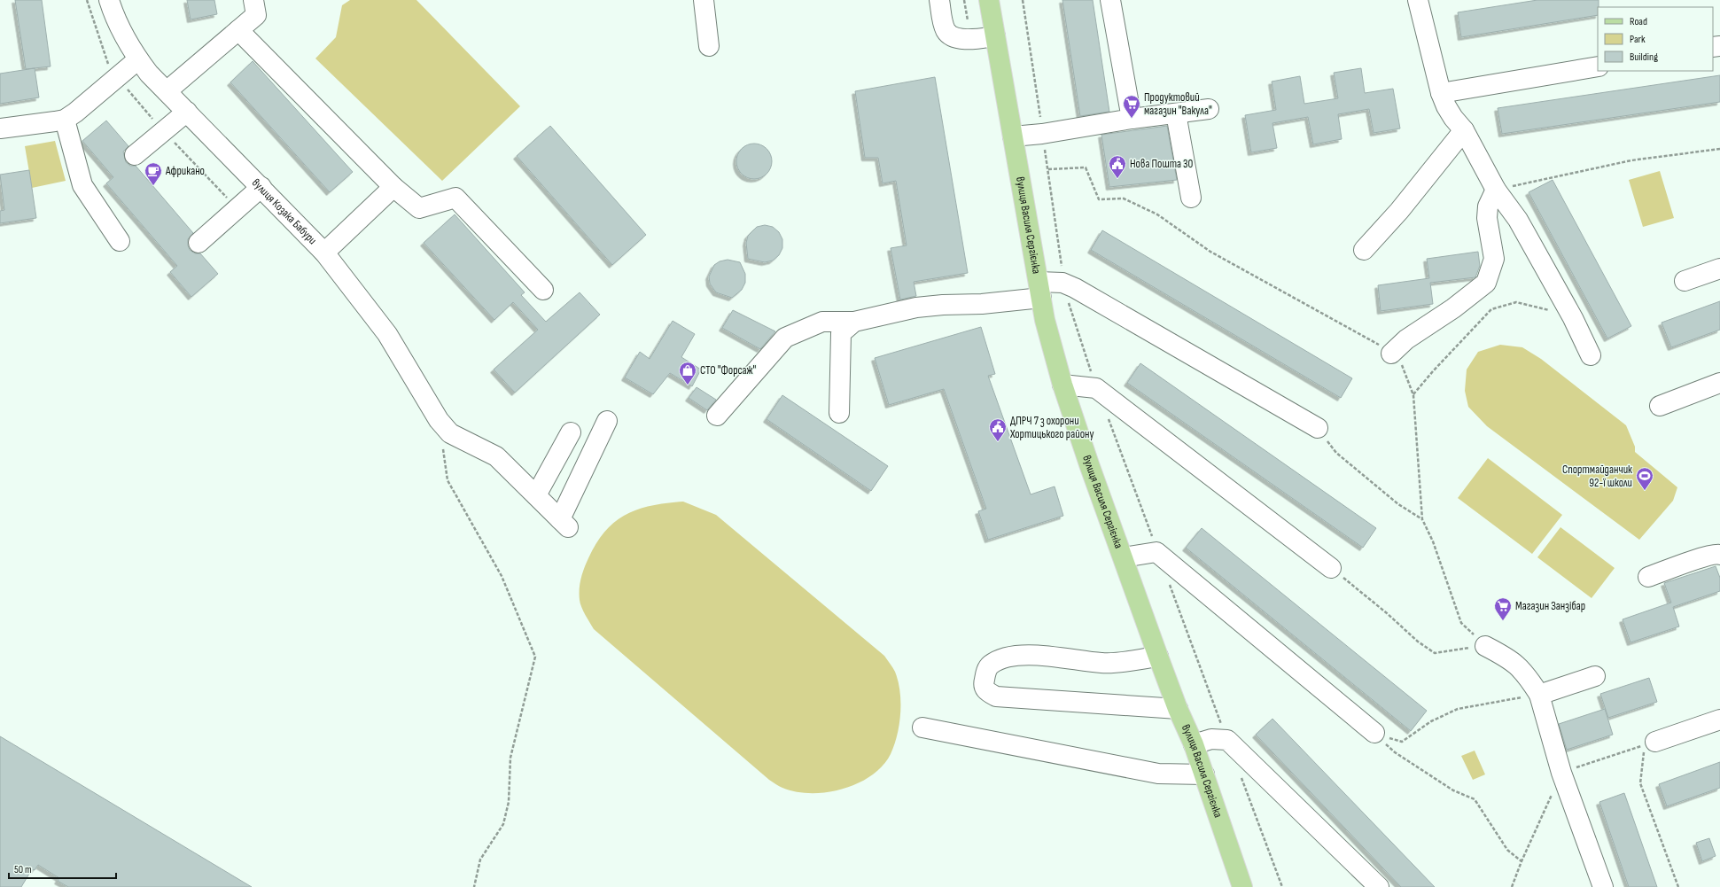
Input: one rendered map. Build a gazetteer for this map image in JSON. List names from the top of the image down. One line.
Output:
{"streets":{"main road":["вулиця Василя Сергієнка"],"street":["вулиця Козака Бабури"]},"places":{"supermarket":["Продуктовий магазин \"Вакула\"","Магазин Занзібар"],"public building":["Нова Пошта 30","ДПРЧ 7 з охорони Хортицького району"],"cafe":["Африкано"],"shop":["СТО \"Форсаж\""],"sports":["Спортмайданчик 92-ї школи"]},"legend":["Road","Park","Building"],"scale_bar":"50 m"}
